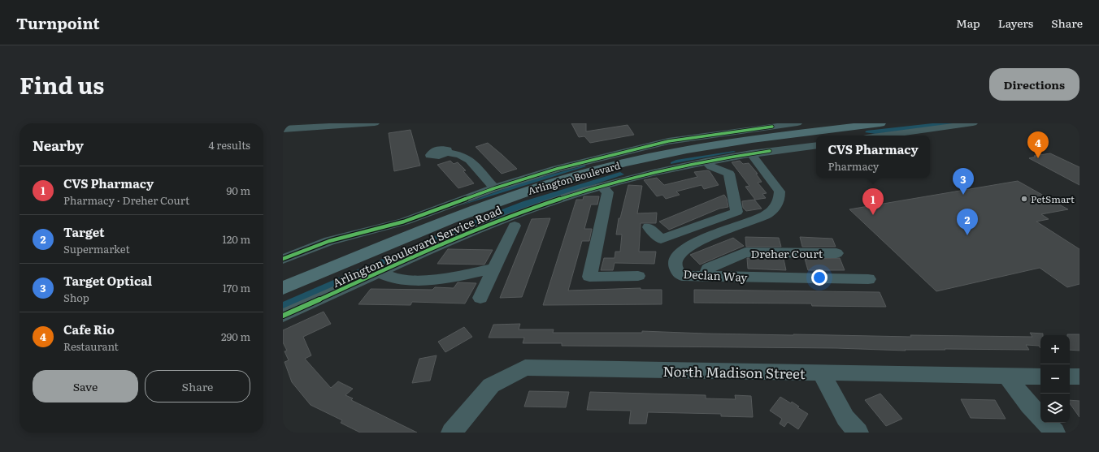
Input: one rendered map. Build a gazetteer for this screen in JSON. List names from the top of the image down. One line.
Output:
{"streets":{"highway":["Arlington Boulevard"],"street":["Arlington Boulevard Service Road","Dreher Court","Declan Way","North Madison Street"]},"crossings":[["Arlington Boulevard Service Road","Declan Way"],["Dreher Court","Declan Way"]],"places":["PetSmart"],"page":{"header":"Turnpoint","nav":["Map","Layers","Share"],"title":"Find us","buttons":["Directions",["Save","Share"]],"heading":["Nearby","4 results"],"pins":["4","3","1","2"],"popup":["CVS Pharmacy","Pharmacy"],"list":[{"mark":"1","name":"CVS Pharmacy","note":"Pharmacy · Dreher Court","value":"90 m"},{"mark":"2","name":"Target","note":"Supermarket","value":"120 m"},{"mark":"3","name":"Target Optical","note":"Shop","value":"170 m"},{"mark":"4","name":"Cafe Rio","note":"Restaurant","value":"290 m"}],"map_buttons":["+","−"]}}
